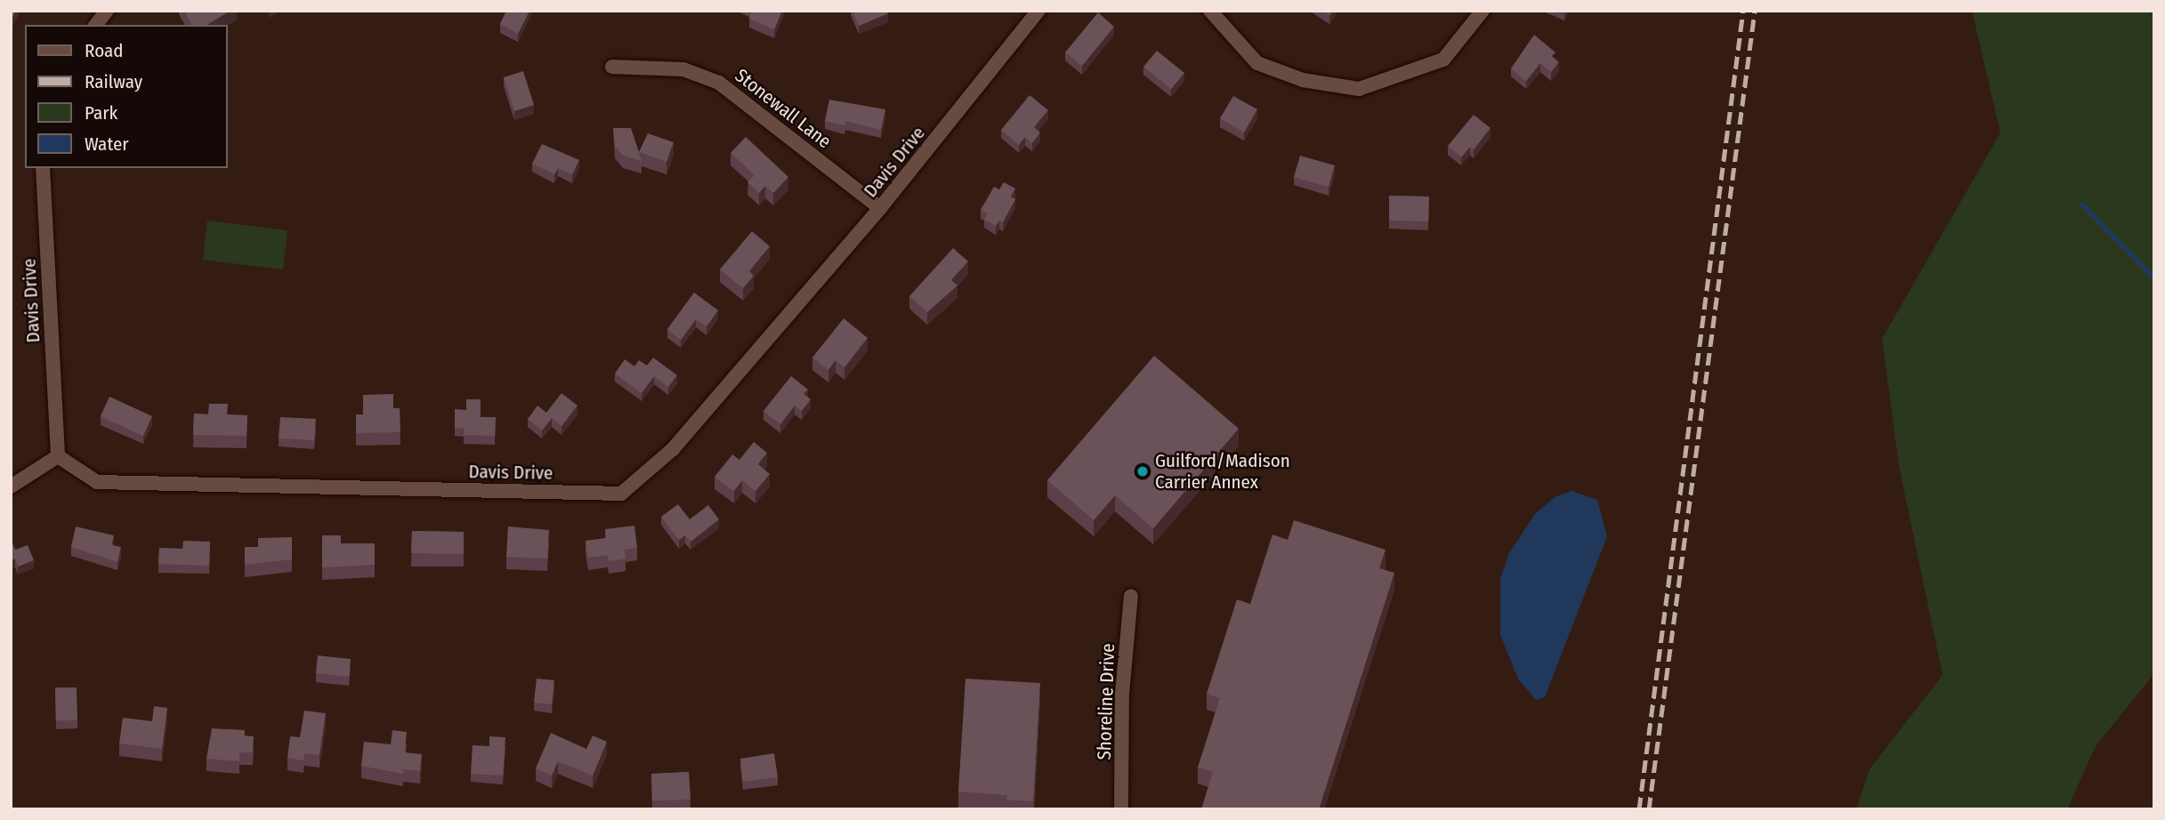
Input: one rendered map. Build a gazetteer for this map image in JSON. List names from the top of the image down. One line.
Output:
{"streets":{"street":["Stonewall Lane","Davis Drive","Shoreline Drive"]},"crossings":[["Stonewall Lane","Davis Drive"]],"places":["Guilford/Madison Carrier Annex"],"legend":["Road","Railway","Park","Water"]}
